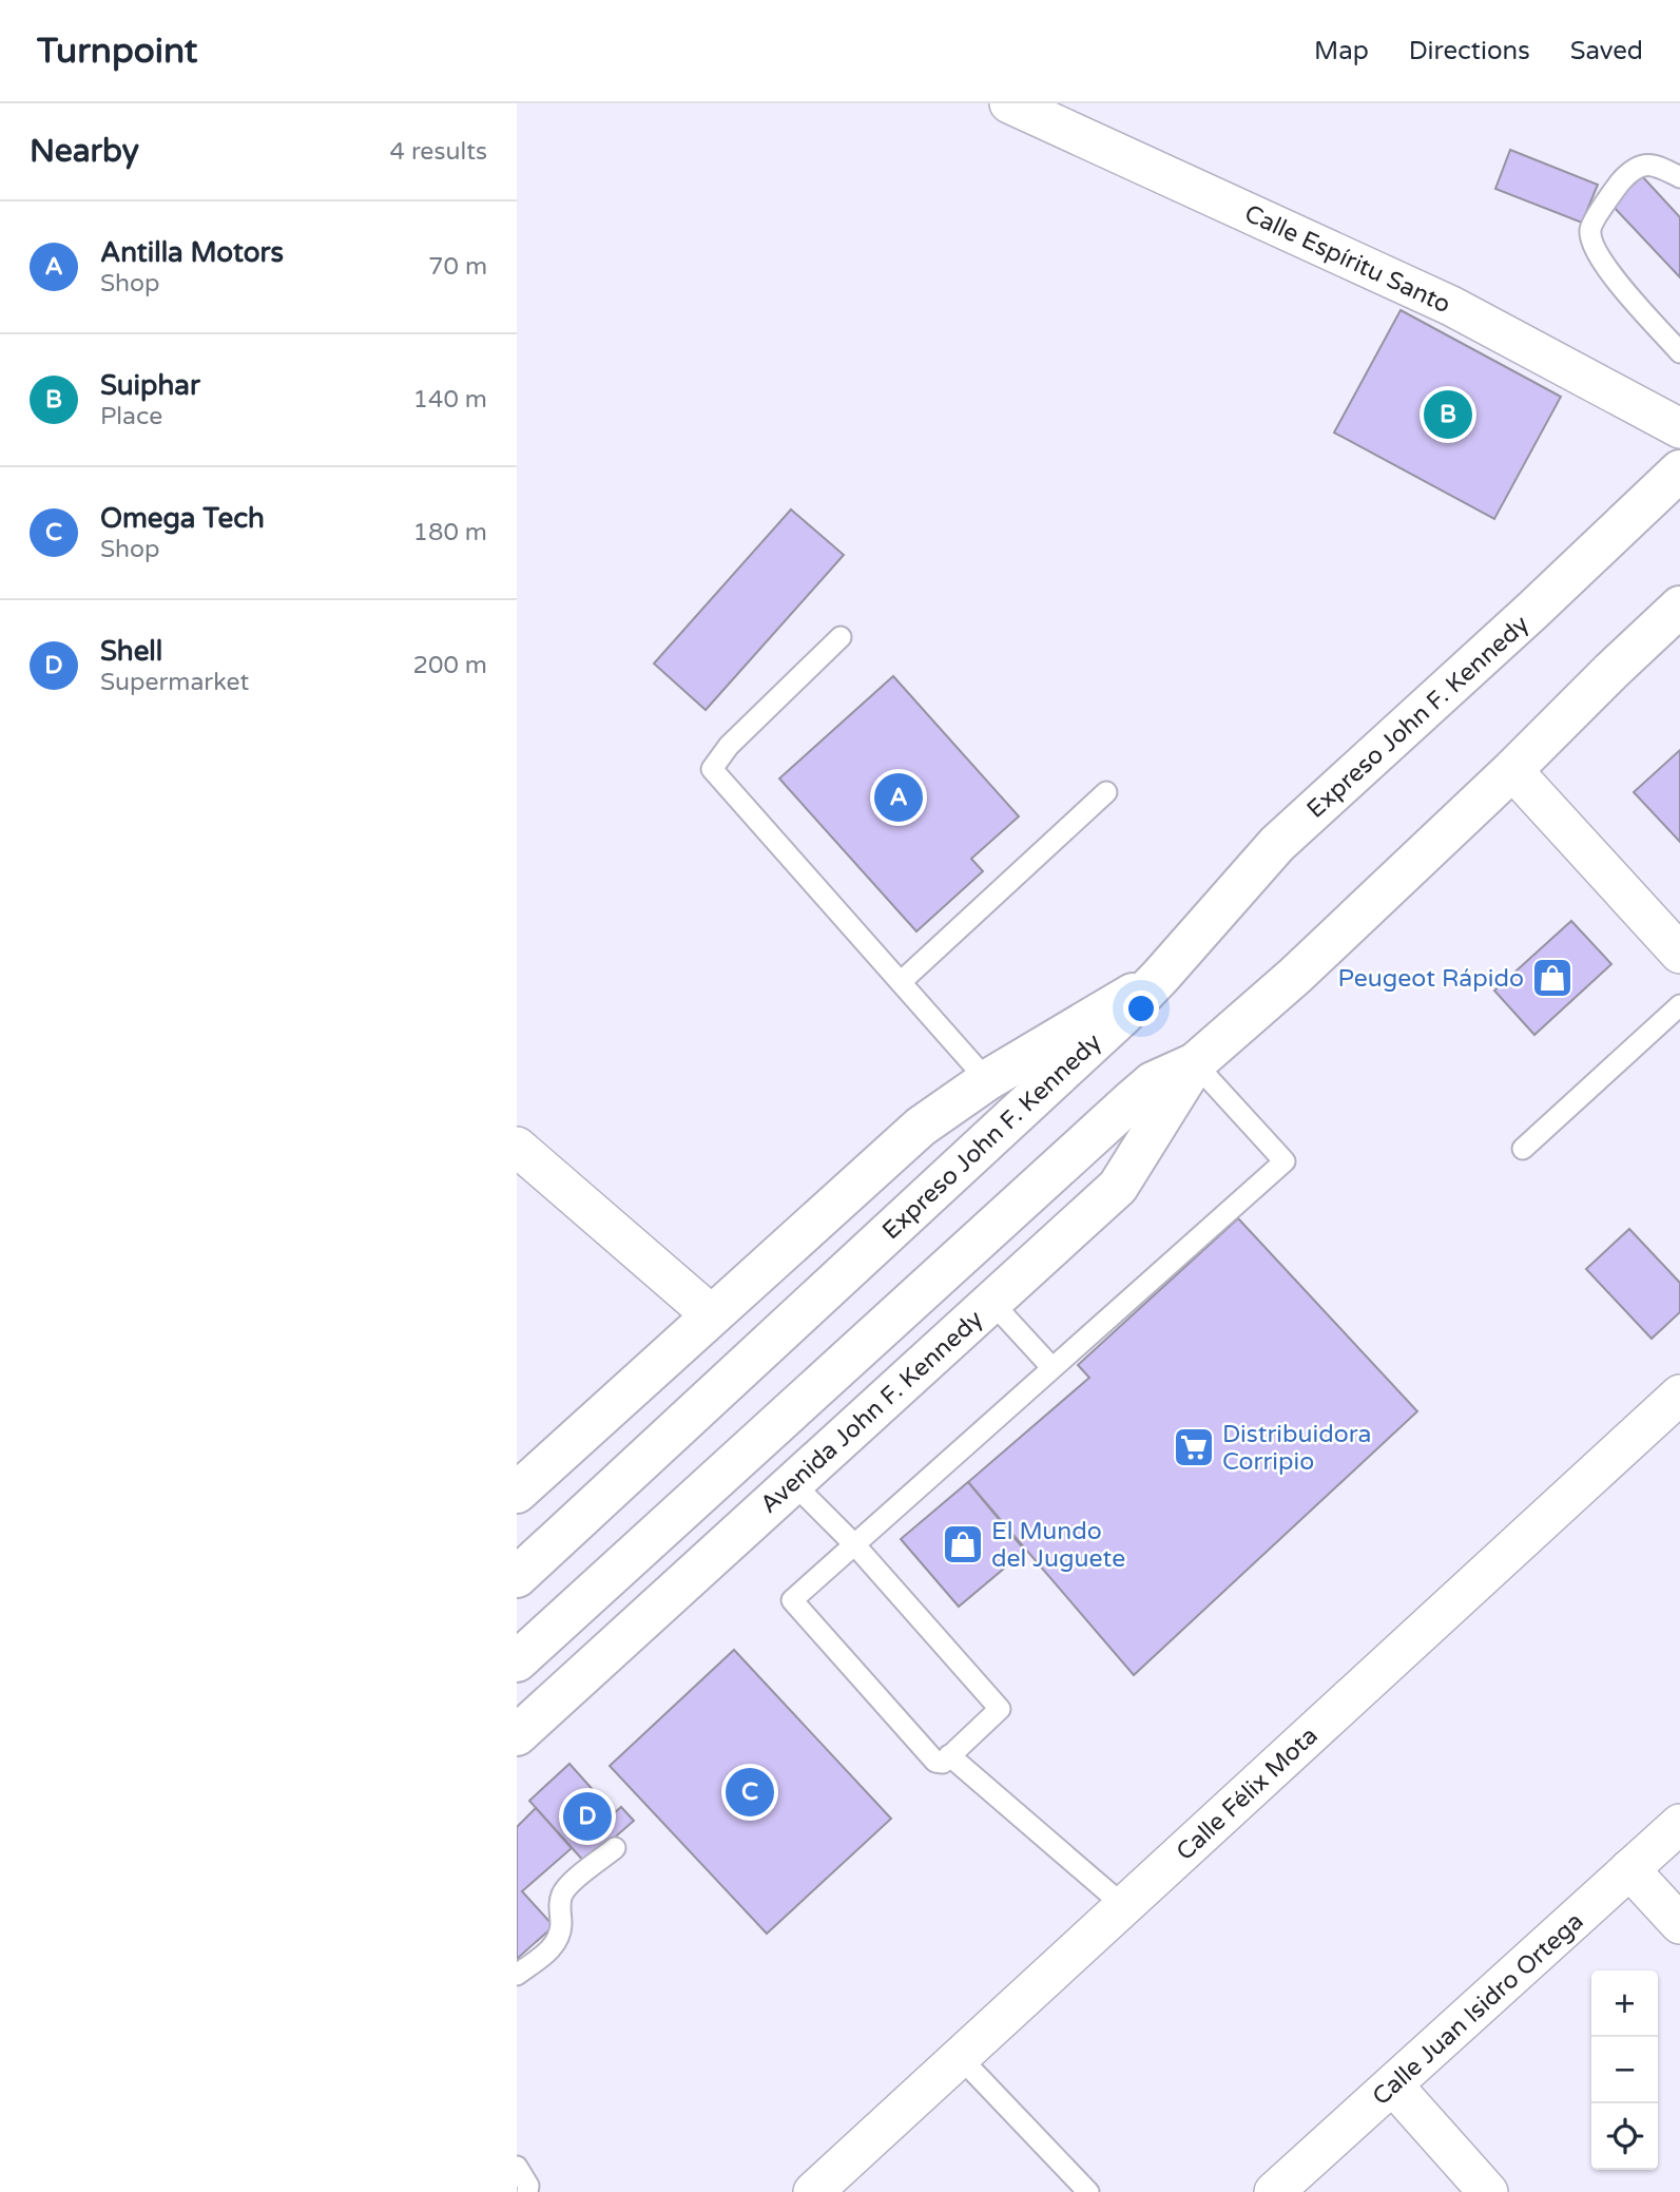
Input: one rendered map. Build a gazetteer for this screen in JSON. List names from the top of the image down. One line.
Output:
{"streets":{"main road":["Expreso John F. Kennedy","Avenida John F. Kennedy"],"street":["Calle Espíritu Santo","Calle Félix Mota","Calle Juan Isidro Ortega"]},"places":{"shop":["Peugeot Rápido","El Mundo del Juguete"],"supermarket":["Distribuidora Corripio"]},"page":{"header":"Turnpoint","nav":["Map","Directions","Saved"],"heading":["Nearby","4 results"],"list":[{"mark":"A","name":"Antilla Motors","note":"Shop","value":"70 m"},{"mark":"B","name":"Suiphar","note":"Place","value":"140 m"},{"mark":"C","name":"Omega Tech","note":"Shop","value":"180 m"},{"mark":"D","name":"Shell","note":"Supermarket","value":"200 m"}],"pins":["B","A","C","D"],"map_buttons":["+","−"]}}
